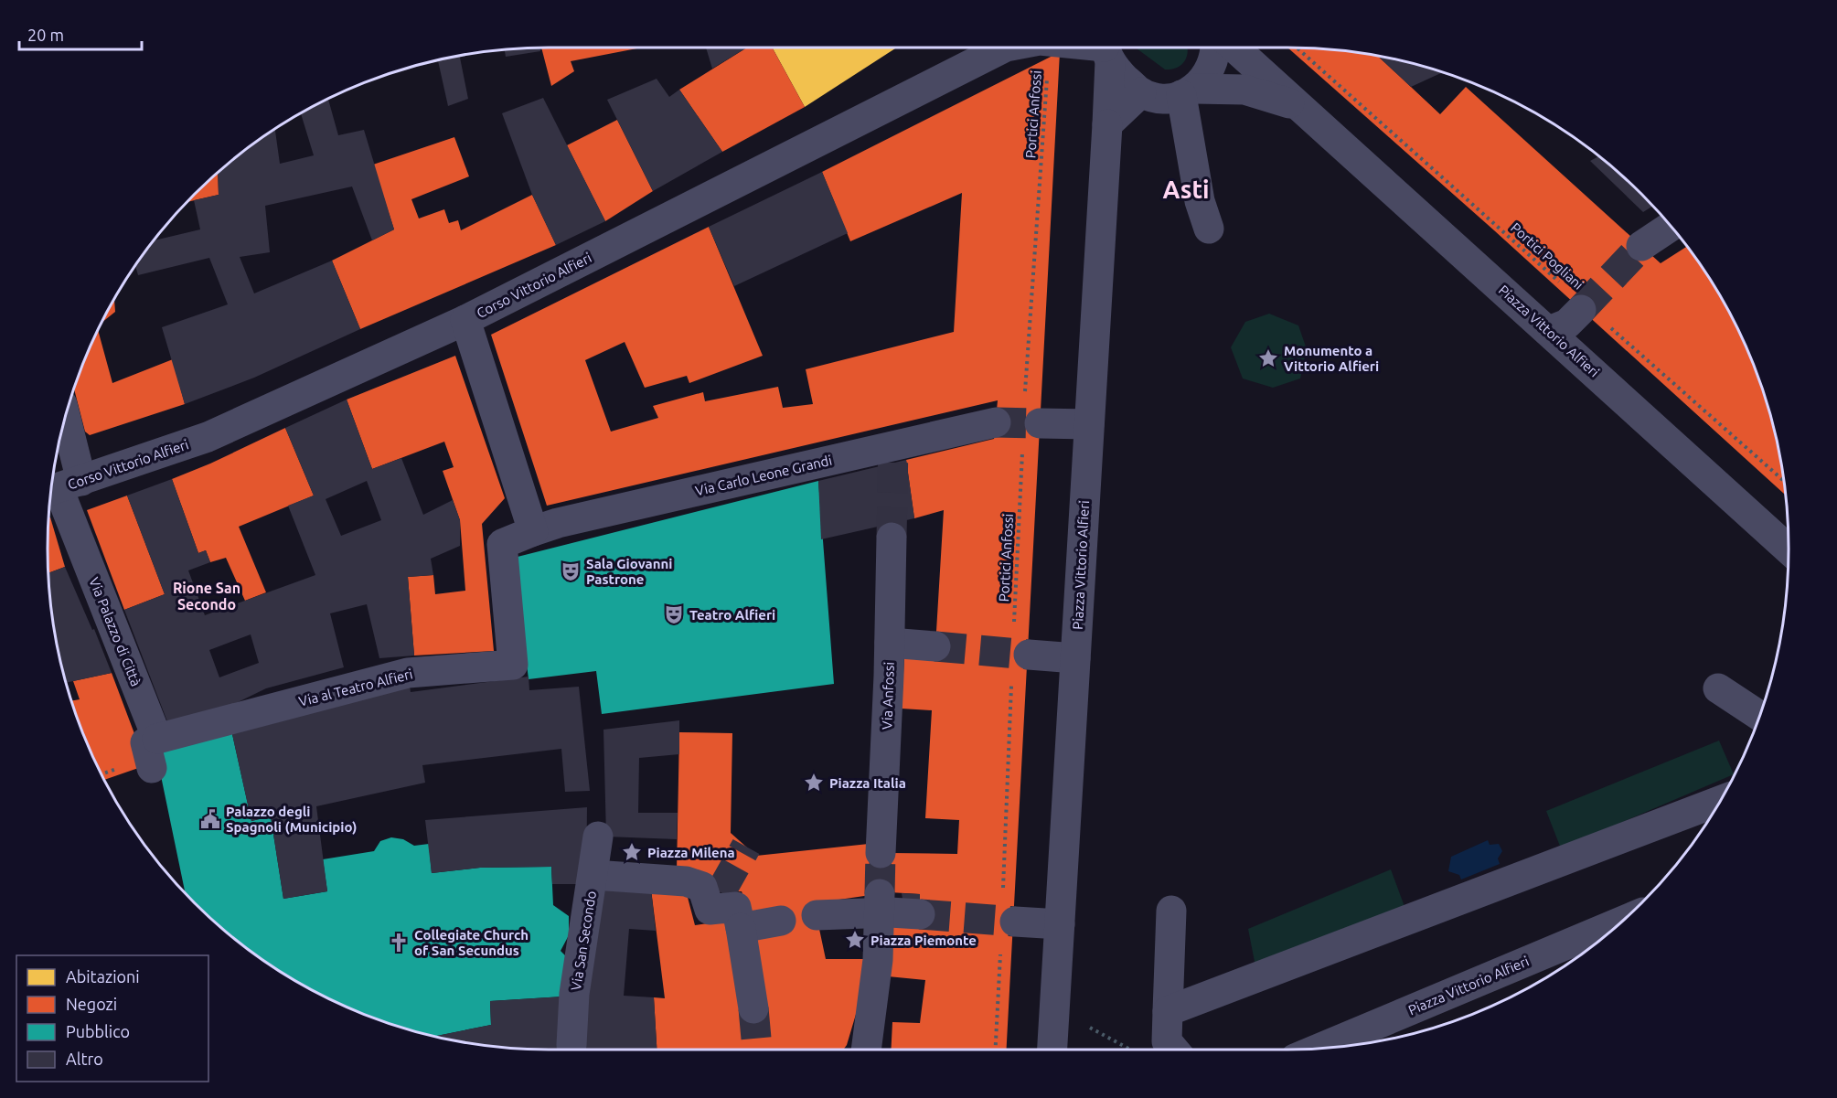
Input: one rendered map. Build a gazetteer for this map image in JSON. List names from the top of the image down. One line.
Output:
{"streets":{"street":["Corso Vittorio Alfieri","Piazza Vittorio Alfieri","Via Carlo Leone Grandi","Via Palazzo di Città","Via al Teatro Alfieri","Via Anfossi","Via San Secondo"],"path":["Portici Anfossi","Portici Pogliani"]},"crossings":[["Corso Vittorio Alfieri","Via Palazzo di Città"],["Via Carlo Leone Grandi","Via al Teatro Alfieri"],["Via Palazzo di Città","Via al Teatro Alfieri"]],"districts":["Asti","Rione San Secondo"],"places":{"place":["Monumento a Vittorio Alfieri","Piazza Italia","Piazza Milena","Piazza Piemonte"],"theatre":["Sala Giovanni Pastrone","Teatro Alfieri"],"public building":["Palazzo degli Spagnoli (Municipio)"],"church":["Collegiate Church of San Secundus"]},"legend":["Abitazioni","Negozi","Pubblico","Altro"],"scale_bar":"20 m"}
